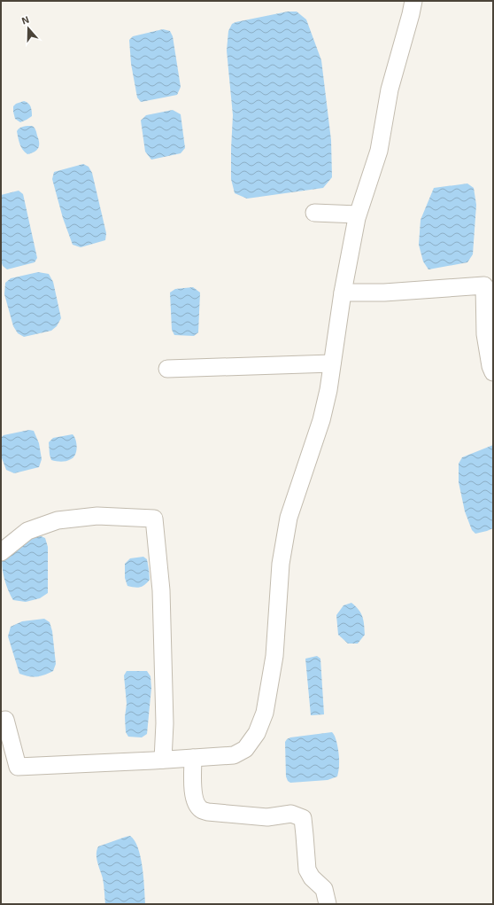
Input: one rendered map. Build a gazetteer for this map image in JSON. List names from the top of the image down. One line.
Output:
{"north":"top"}
